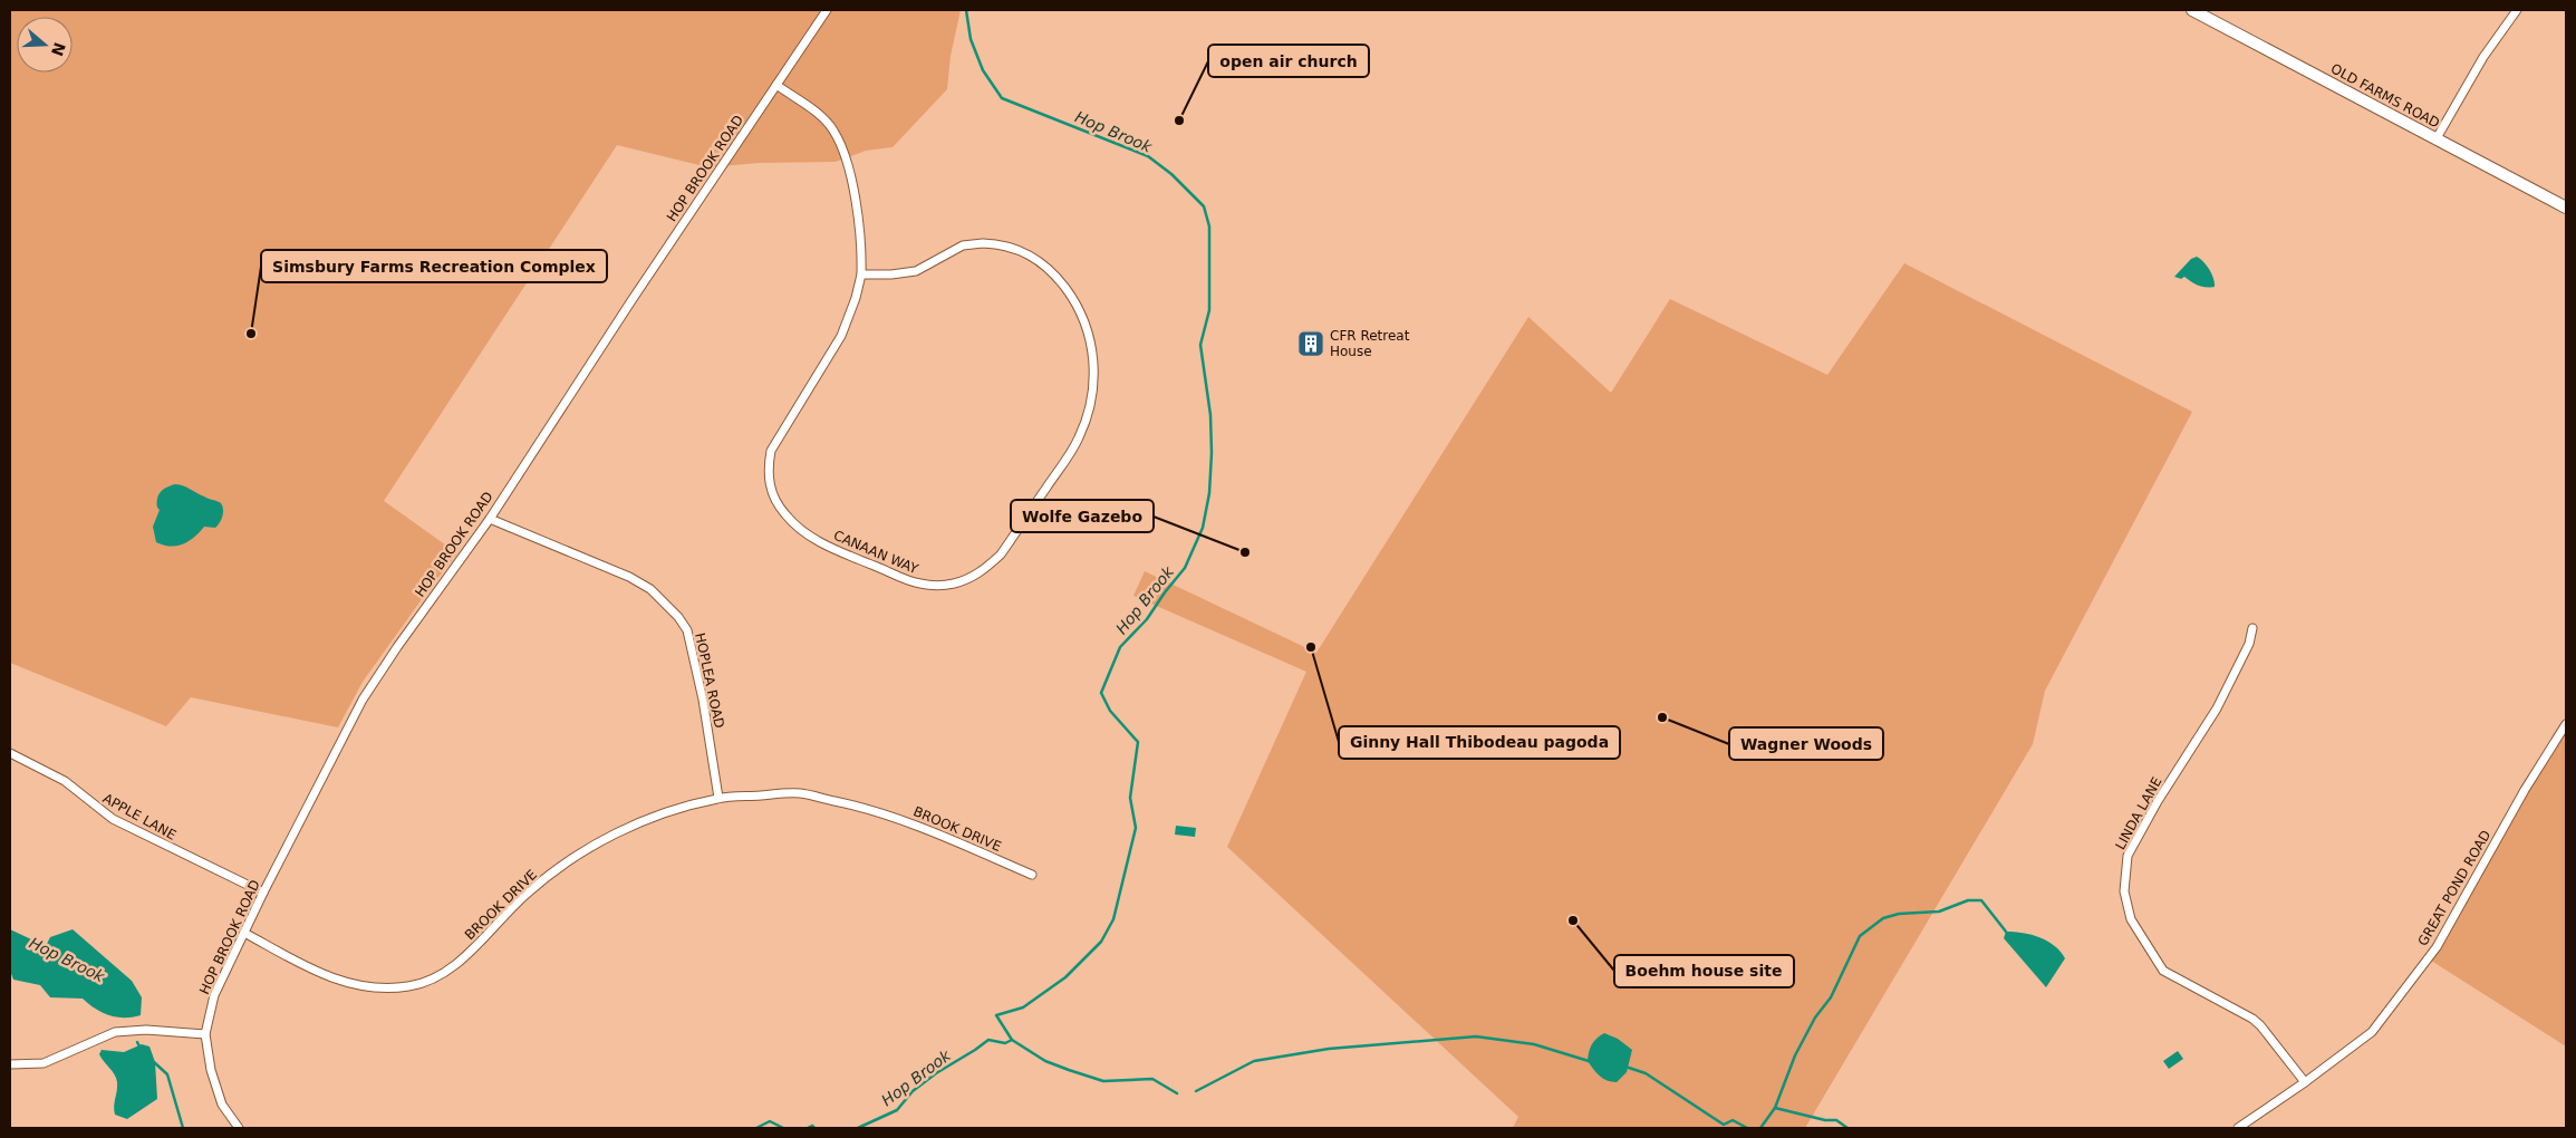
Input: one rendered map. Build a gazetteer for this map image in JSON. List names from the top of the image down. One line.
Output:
{"streets":{"street":["OLD FARMS ROAD","HOP BROOK ROAD","CANAAN WAY","HOPLEA ROAD","LINDA LANE","APPLE LANE","BROOK DRIVE","GREAT POND ROAD"]},"crossings":[["HOP BROOK ROAD","CANAAN WAY"],["HOP BROOK ROAD","HOPLEA ROAD"],["HOP BROOK ROAD","APPLE LANE"],["HOP BROOK ROAD","BROOK DRIVE"],["HOPLEA ROAD","BROOK DRIVE"],["LINDA LANE","GREAT POND ROAD"]],"water":["Hop Brook"],"places":{"other":["open air church","Simsbury Farms Recreation Complex","Wolfe Gazebo","Ginny Hall Thibodeau pagoda","Wagner Woods","Boehm house site"],"building":["CFR Retreat House"]},"north":"right"}
